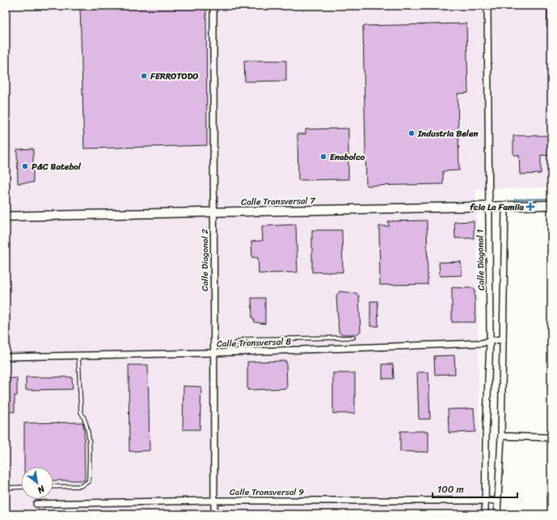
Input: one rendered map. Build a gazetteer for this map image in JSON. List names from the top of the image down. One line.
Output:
{"streets":{"street":["Calle Transversal 7","Calle Diagonal 2","Calle Diagonal 1","Calle Transversal 8","Calle Transversal 9"]},"crossings":[["Calle Transversal 7","Calle Diagonal 2"],["Calle Transversal 7","Calle Diagonal 1"],["Calle Diagonal 2","Calle Transversal 8"],["Calle Diagonal 2","Calle Transversal 9"],["Calle Diagonal 1","Calle Transversal 8"],["Calle Diagonal 1","Calle Transversal 9"]],"places":{"other":["FERROTODO","Industria Belen","Enabolco","P&C Batebol"],"health":["fcia La Famiia"]},"scale_bar":"100 m","north":"bottom right"}
